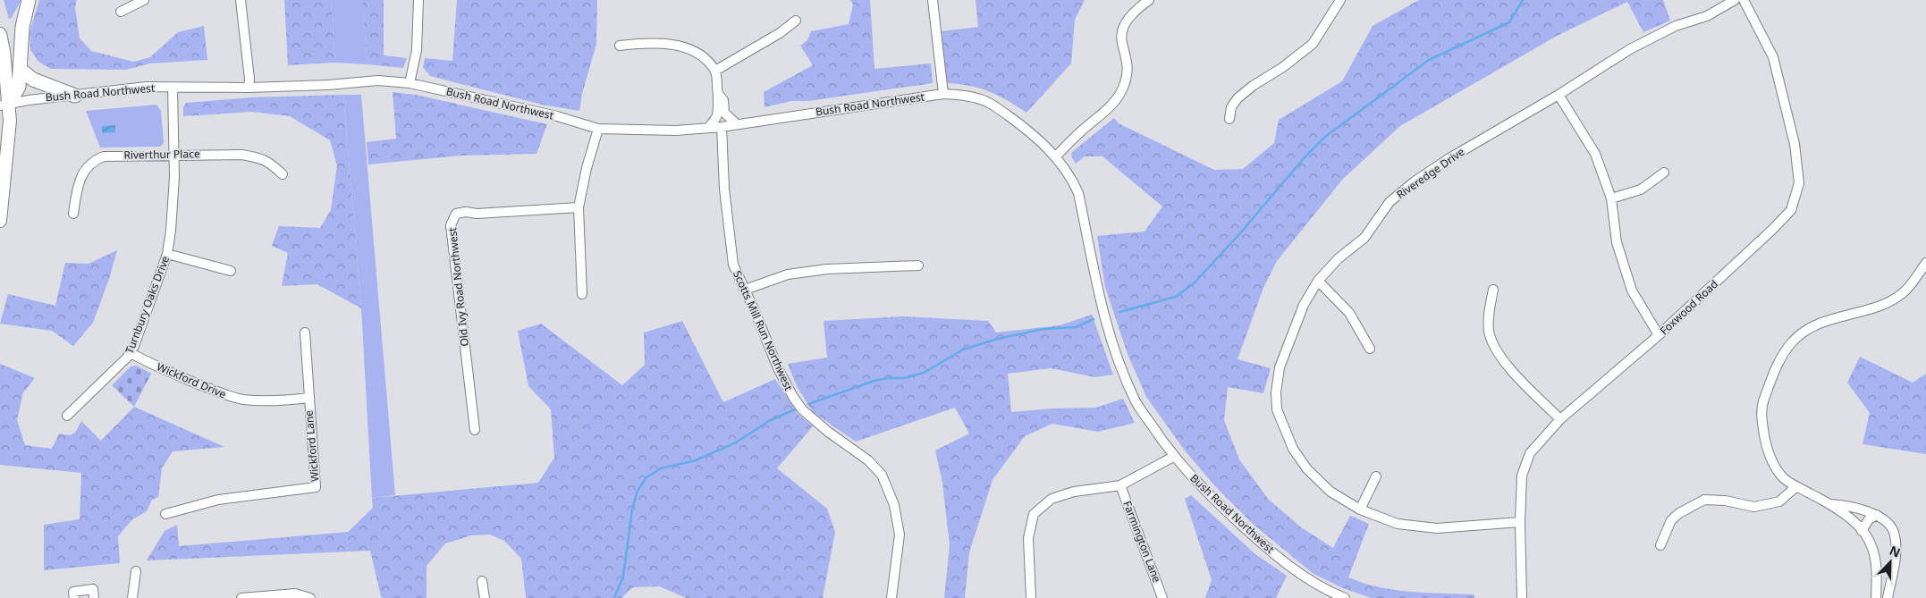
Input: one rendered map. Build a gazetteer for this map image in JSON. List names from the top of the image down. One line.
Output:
{"streets":{"street":["Bush Road Northwest","Riverthur Place","Riveredge Drive","Old Ivy Road Northwest","Turnbury Oaks Drive","Foxwood Road","Scotts Mill Run Northwest","Wickford Drive","Wickford Lane","Farmington Lane"]},"crossings":[["Bush Road Northwest","Turnbury Oaks Drive"],["Bush Road Northwest","Scotts Mill Run Northwest"],["Riverthur Place","Turnbury Oaks Drive"],["Riveredge Drive","Foxwood Road"],["Turnbury Oaks Drive","Wickford Drive"],["Wickford Drive","Wickford Lane"]],"north":"top right"}
